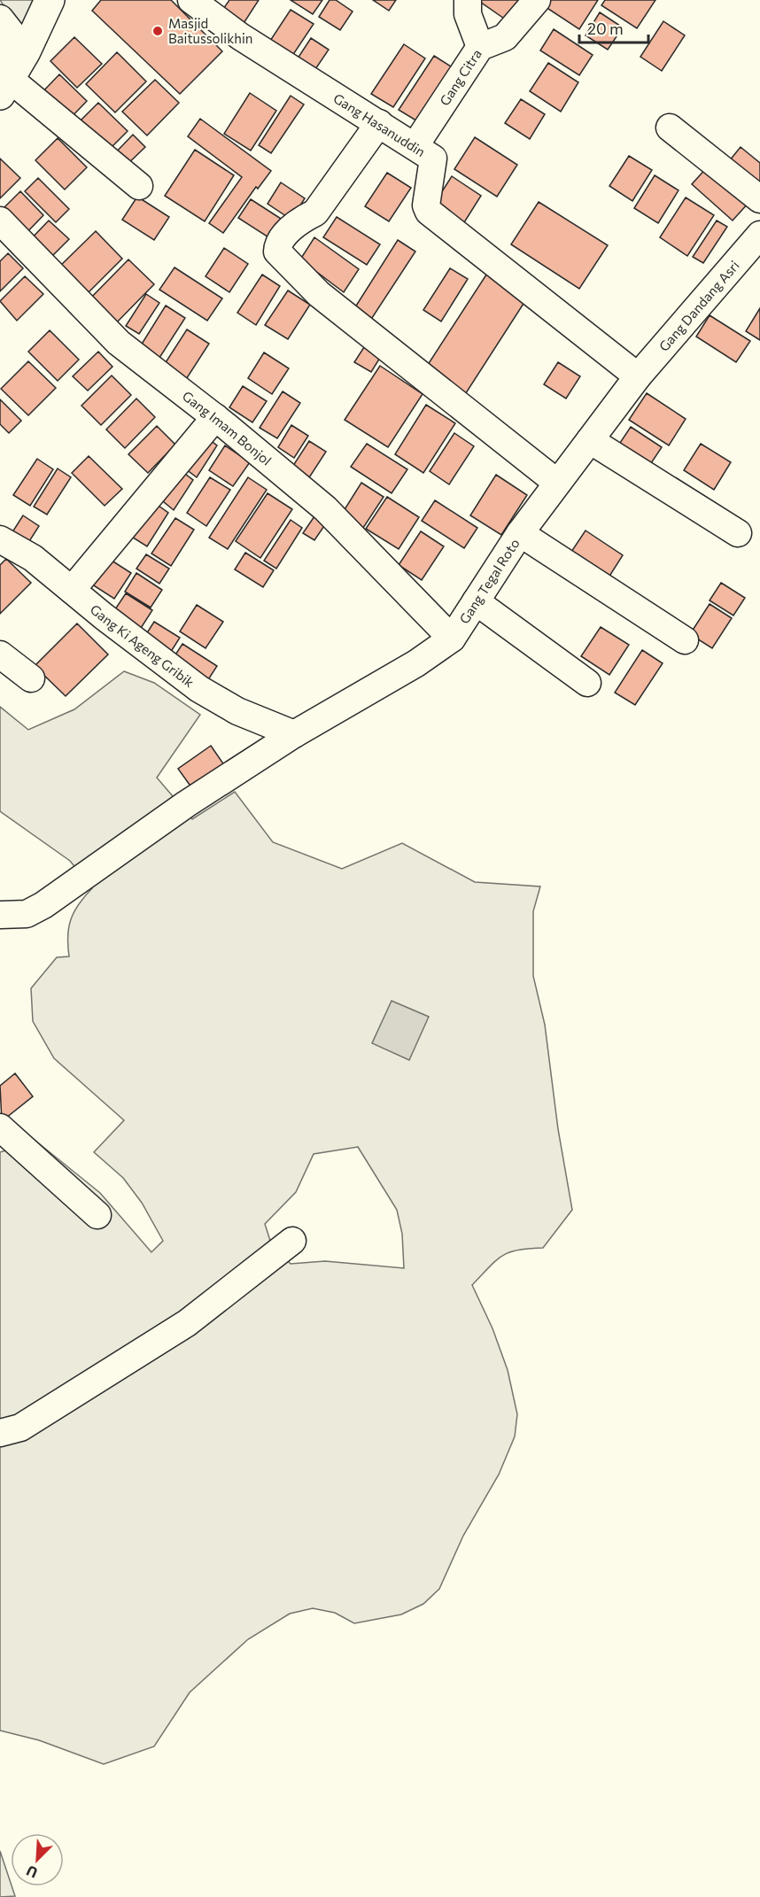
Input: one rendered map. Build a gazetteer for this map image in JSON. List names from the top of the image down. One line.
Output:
{"streets":{"street":["Gang Citra","Gang Hasanuddin","Gang Dandang Asri","Gang Imam Bonjol","Gang Tegal Roto","Gang Ki Ageng Gribik"]},"crossings":[["Gang Citra","Gang Hasanuddin"],["Gang Hasanuddin","Gang Dandang Asri"],["Gang Hasanuddin","Gang Tegal Roto"],["Gang Dandang Asri","Gang Tegal Roto"],["Gang Imam Bonjol","Gang Tegal Roto"],["Gang Tegal Roto","Gang Ki Ageng Gribik"]],"places":["Masjid Baitussolikhin"],"scale_bar":"20 m","north":"bottom left"}
